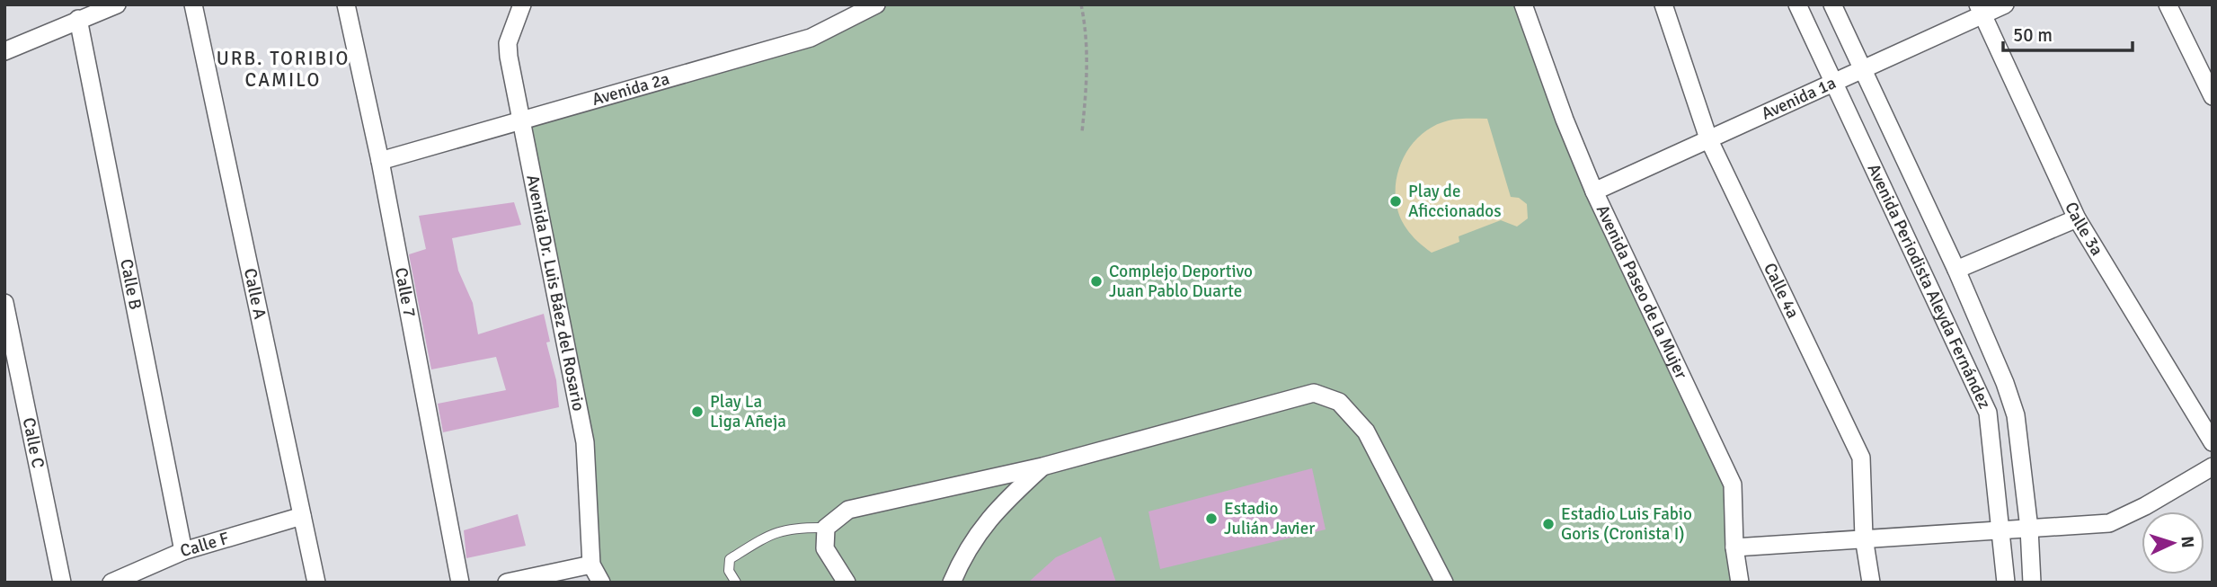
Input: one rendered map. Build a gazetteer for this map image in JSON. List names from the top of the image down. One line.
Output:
{"streets":{"street":["Avenida 2a","Avenida 1a","Calle 3a","Calle B","Avenida Periodista Aleyda Fernández","Calle 4a","Avenida Paseo de la Mujer","Calle A","Calle 7","Avenida Dr. Luis Báez del Rosario","Calle C","Calle F"]},"crossings":[["Avenida 2a","Calle 7"],["Avenida 2a","Avenida Dr. Luis Báez del Rosario"],["Avenida 1a","Calle 3a"],["Avenida 1a","Avenida Periodista Aleyda Fernández"],["Avenida 1a","Calle 4a"],["Avenida 1a","Avenida Paseo de la Mujer"],["Calle B","Calle F"],["Calle A","Calle F"]],"districts":["URB. TORIBIO CAMILO"],"places":["Play de Aficcionados","Complejo Deportivo Juan Pablo Duarte","Play La Liga Añeja","Estadio Julián Javier","Estadio Luis Fabio Goris (Cronista I)"],"scale_bar":"50 m","north":"right"}
